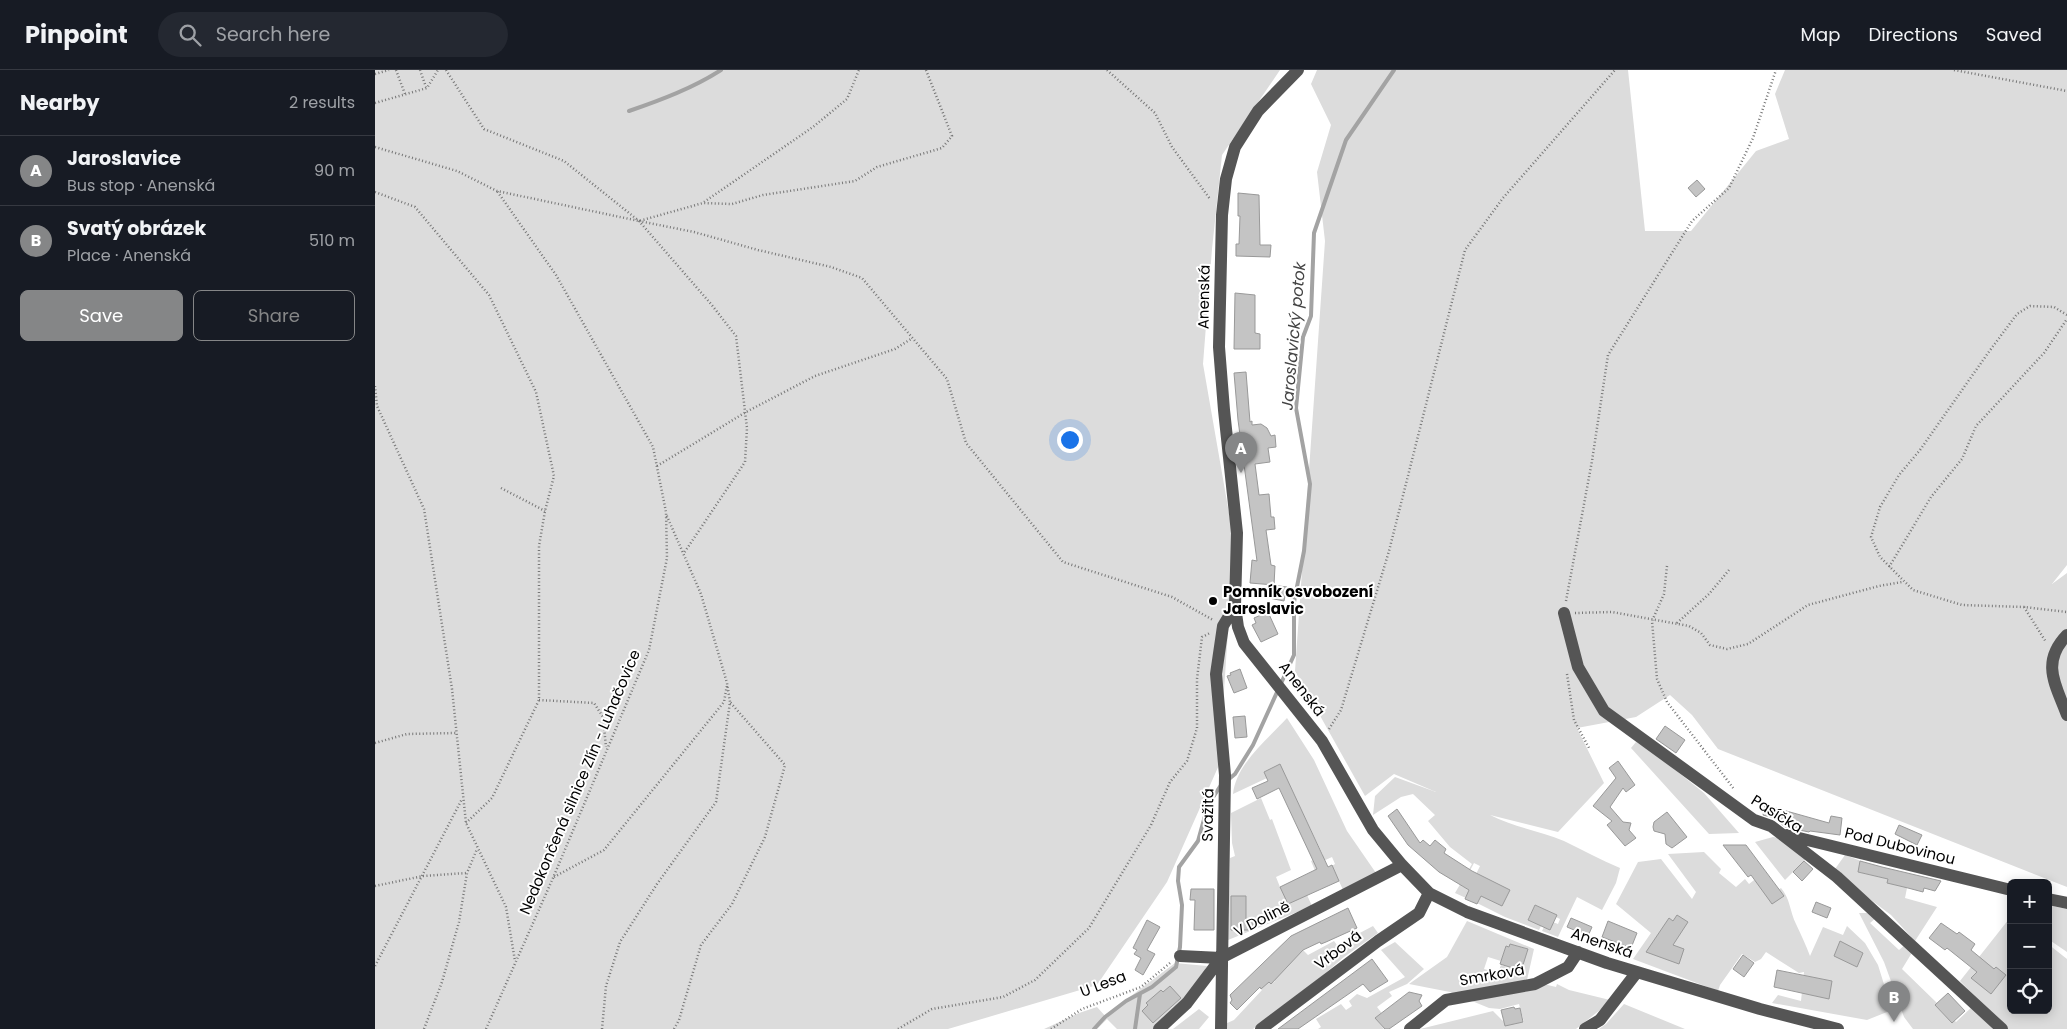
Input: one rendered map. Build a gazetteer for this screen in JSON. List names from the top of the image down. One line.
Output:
{"streets":{"street":["Anenská","Pasíčka","Svažitá","Pod Dubovinou","V Dolině","Vrbová","Smrková"],"path":["Nedokončená silnice Zlín - Luhačovice","U Lesa"]},"crossings":[["Anenská","Svažitá"],["Anenská","V Dolině"],["Anenská","Vrbová"],["Anenská","Smrková"],["Pasíčka","Pod Dubovinou"],["Svažitá","V Dolině"]],"water":["Jaroslavický potok"],"places":["Pomník osvobození Jaroslavic"],"page":{"header":"Pinpoint","search":"Search here","nav":["Map","Directions","Saved"],"heading":["Nearby","2 results"],"list":[{"mark":"A","name":"Jaroslavice","note":"Bus stop · Anenská","value":"90 m"},{"mark":"B","name":"Svatý obrázek","note":"Place · Anenská","value":"510 m"}],"buttons":["Save","Share"],"pins":["A","B"],"map_buttons":["+","−"]}}
